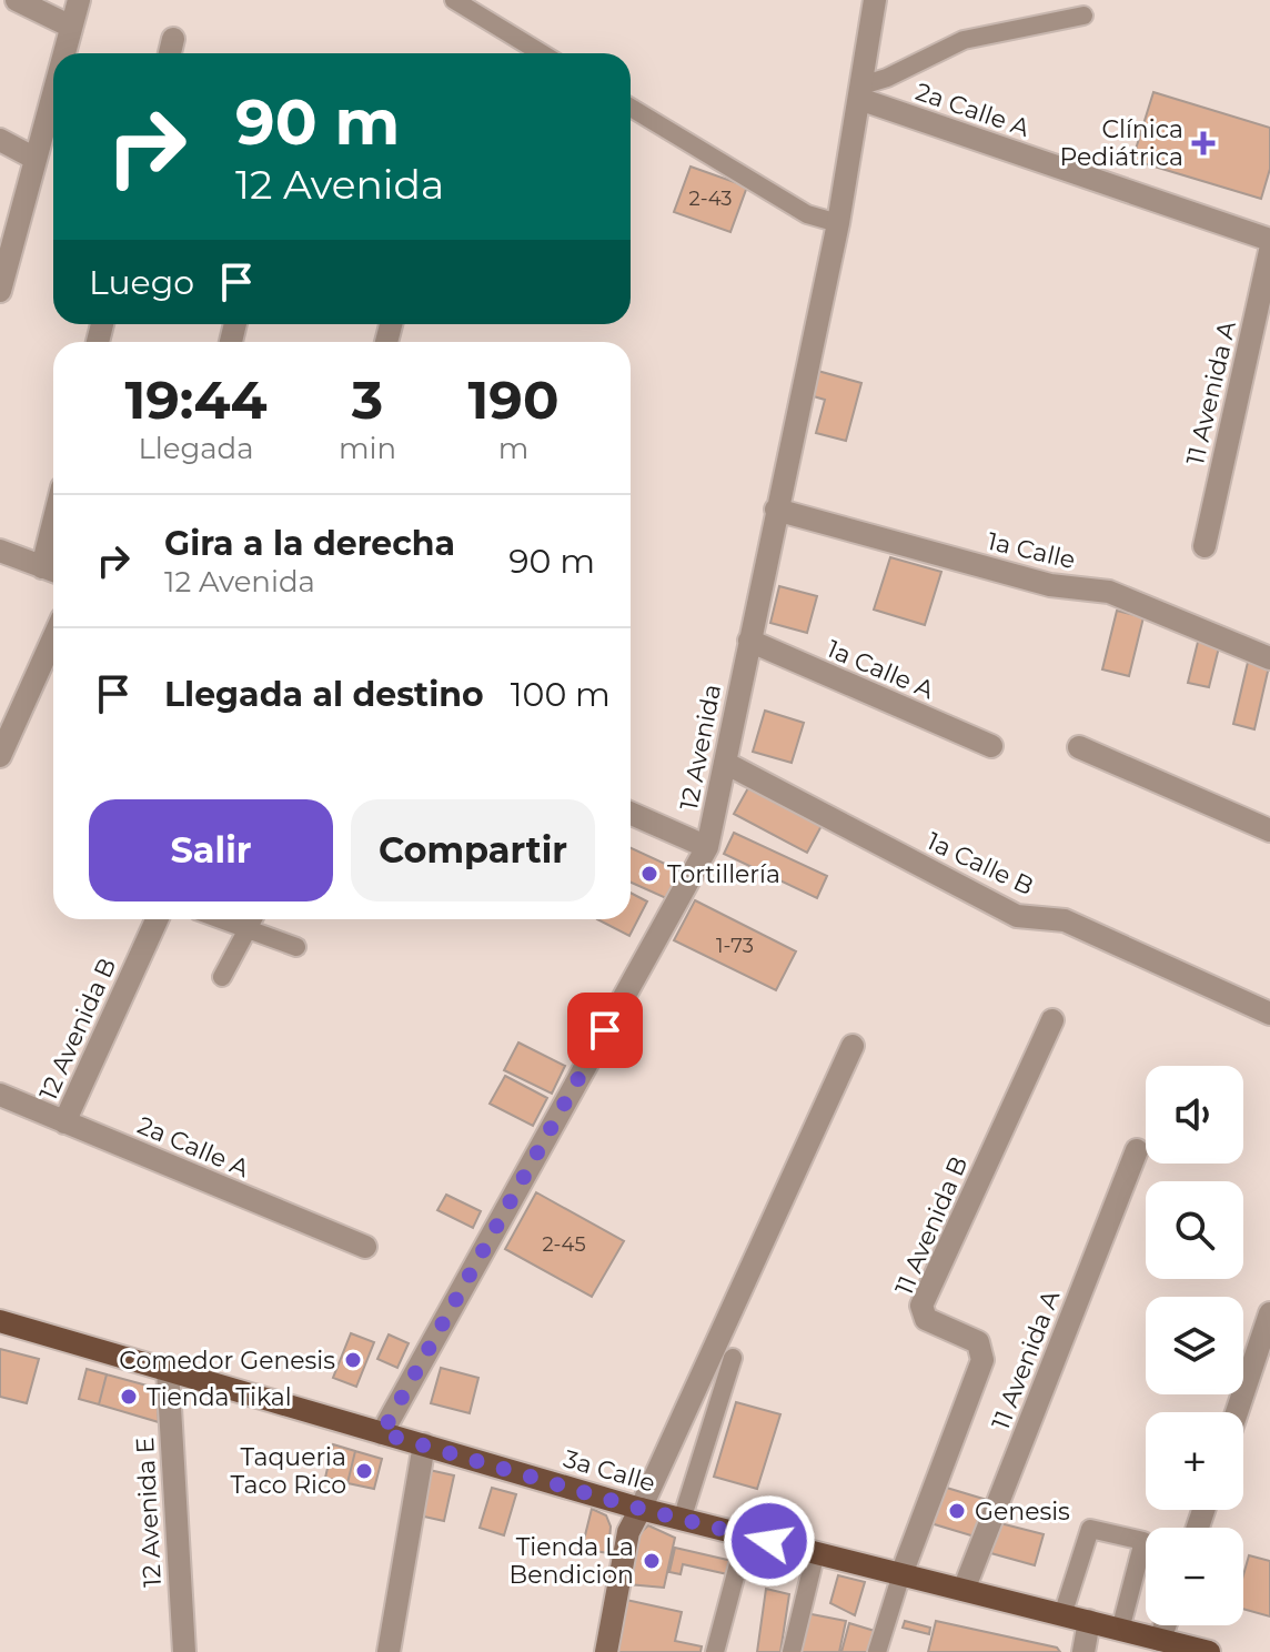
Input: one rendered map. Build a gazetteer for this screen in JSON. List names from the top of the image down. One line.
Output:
{"streets":{"main road":["3a Calle"],"street":["2a Calle A","11 Avenida A","1a Calle","1a Calle A","12 Avenida","1a Calle B","12 Avenida B","11 Avenida B","12 Avenida E"]},"crossings":[["2a Calle A","12 Avenida"],["2a Calle A","12 Avenida B"],["11 Avenida A","3a Calle"],["1a Calle","12 Avenida"],["1a Calle A","12 Avenida"],["12 Avenida","1a Calle B"],["12 Avenida","3a Calle"],["11 Avenida B","3a Calle"],["3a Calle","12 Avenida E"]],"places":{"health":["Clínica Pediátrica"],"other":["Tortillería","Comedor Genesis","Tienda Tikal","Taqueria Taco Rico","Genesis","Tienda La Bendicion"]},"house_numbers":["2-43","1-73","2-45"],"page":{"turn":["90 m","12 Avenida"],"then":"Luego","eta":["19:44","Llegada","3","min","190","m"],"list":[{"name":"Gira a la derecha","note":"12 Avenida","value":"90 m"},{"name":"Llegada al destino","value":"100 m"}],"buttons":["Salir","Compartir"],"map_buttons":["+","−"]}}
